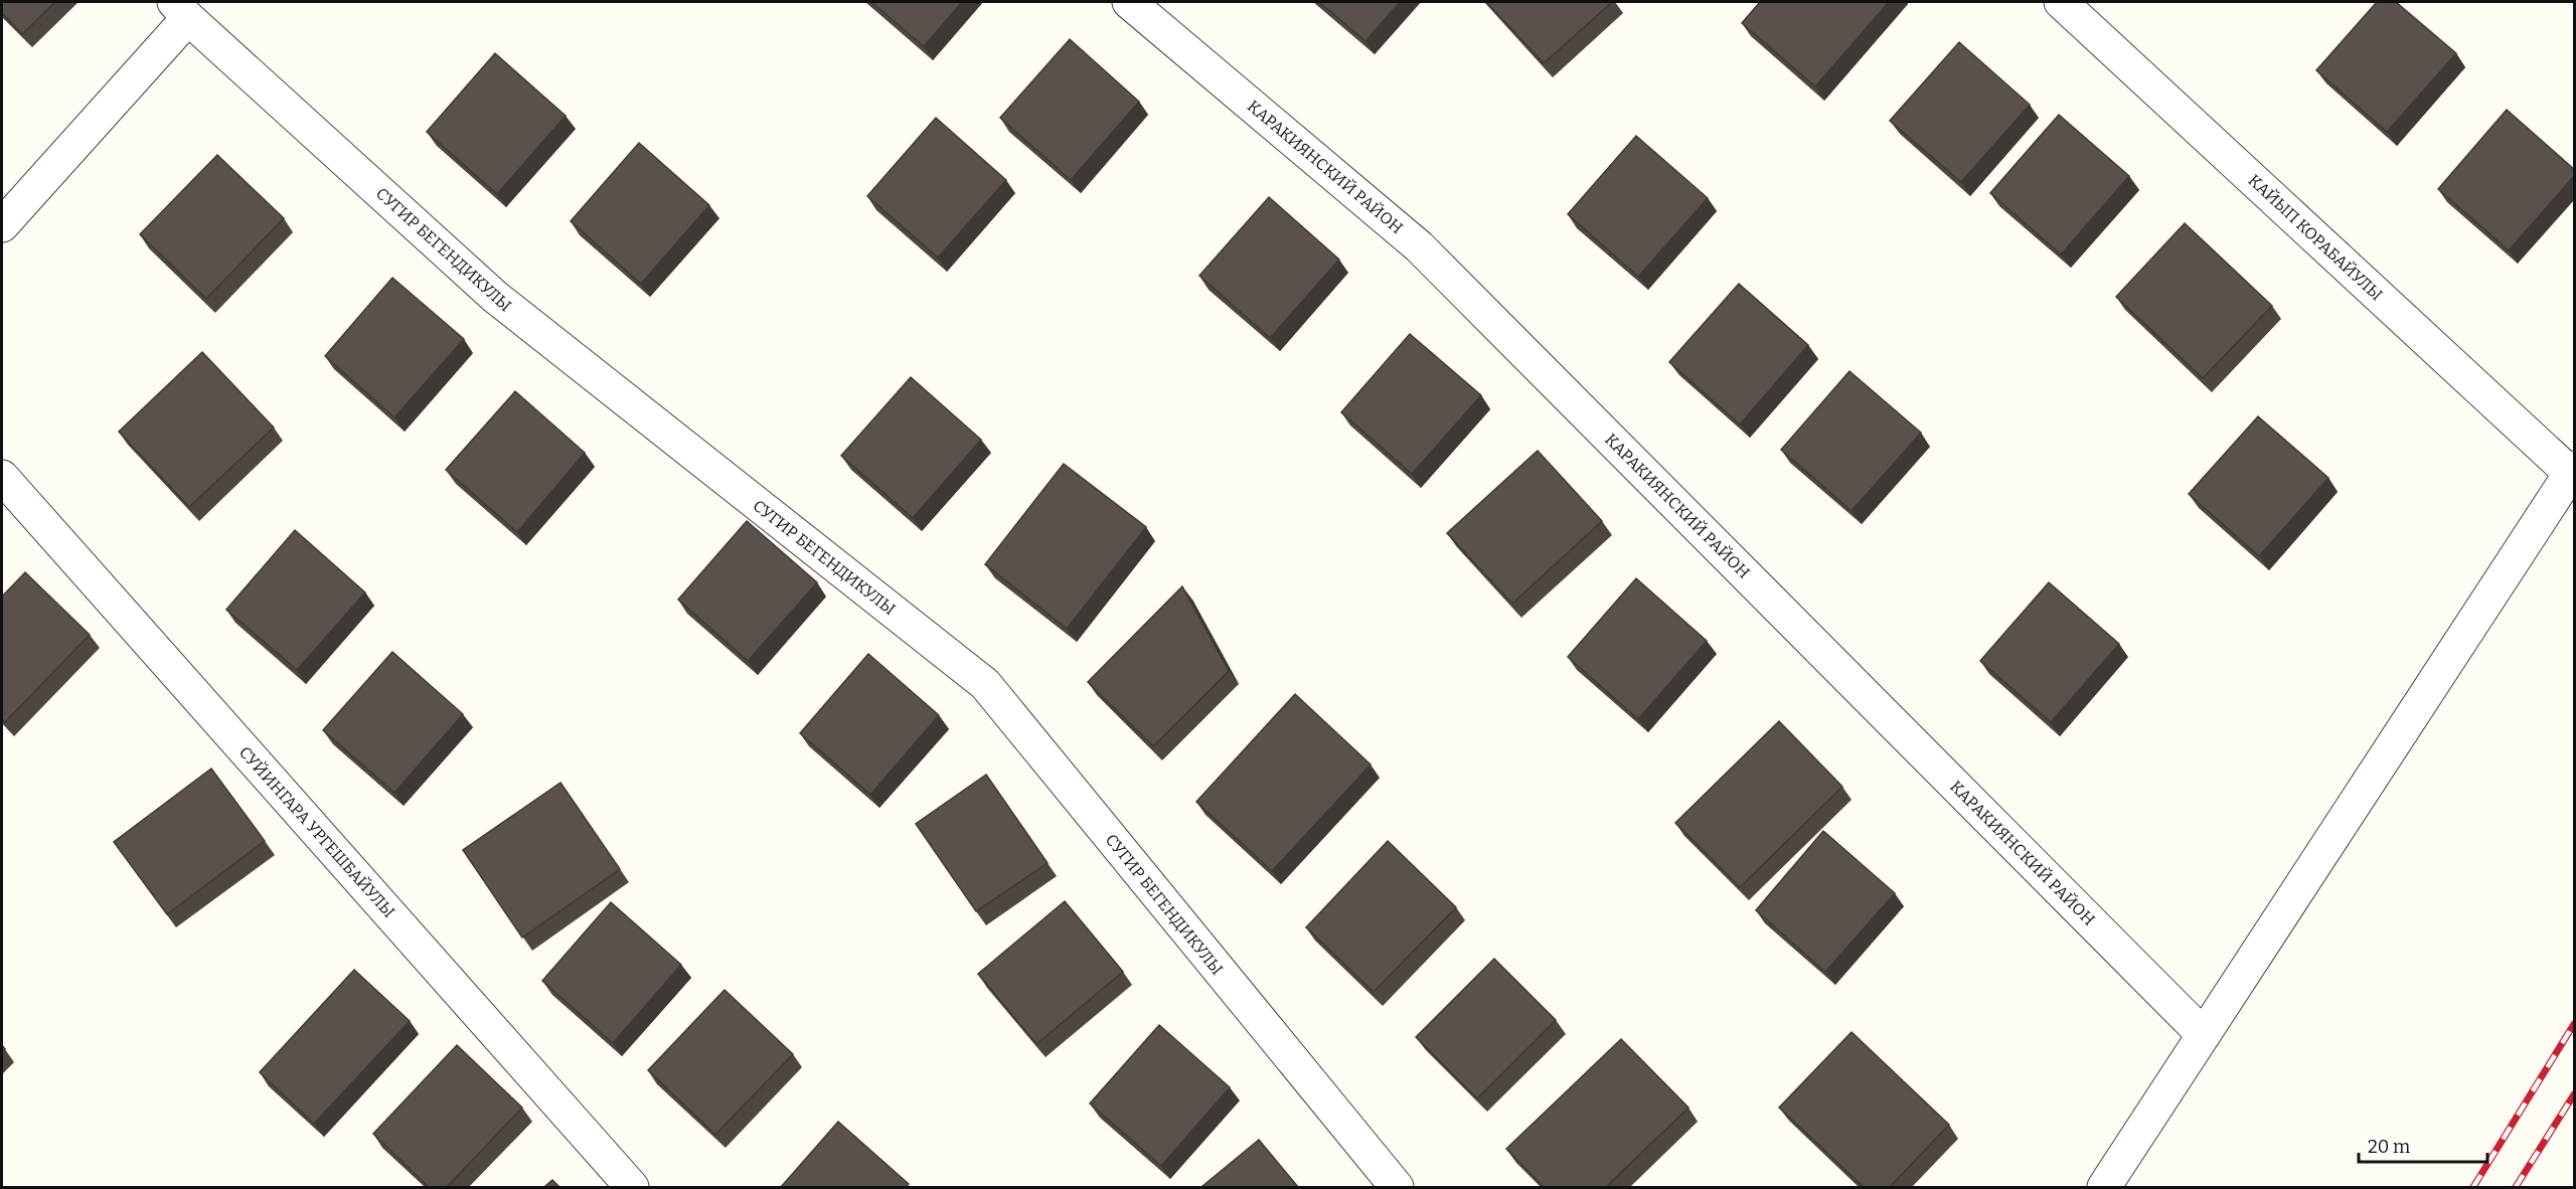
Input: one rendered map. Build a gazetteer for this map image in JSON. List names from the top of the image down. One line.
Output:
{"streets":{"street":["КАРАКИЯНСКИЙ РАЙОН","КАЙЫП КОРАБАЙУЛЫ","СУГИР БЕГЕНДИКУЛЫ","СУЙИНГАРА УРГЕШБАЙУЛЫ"]},"scale_bar":"20 m"}
